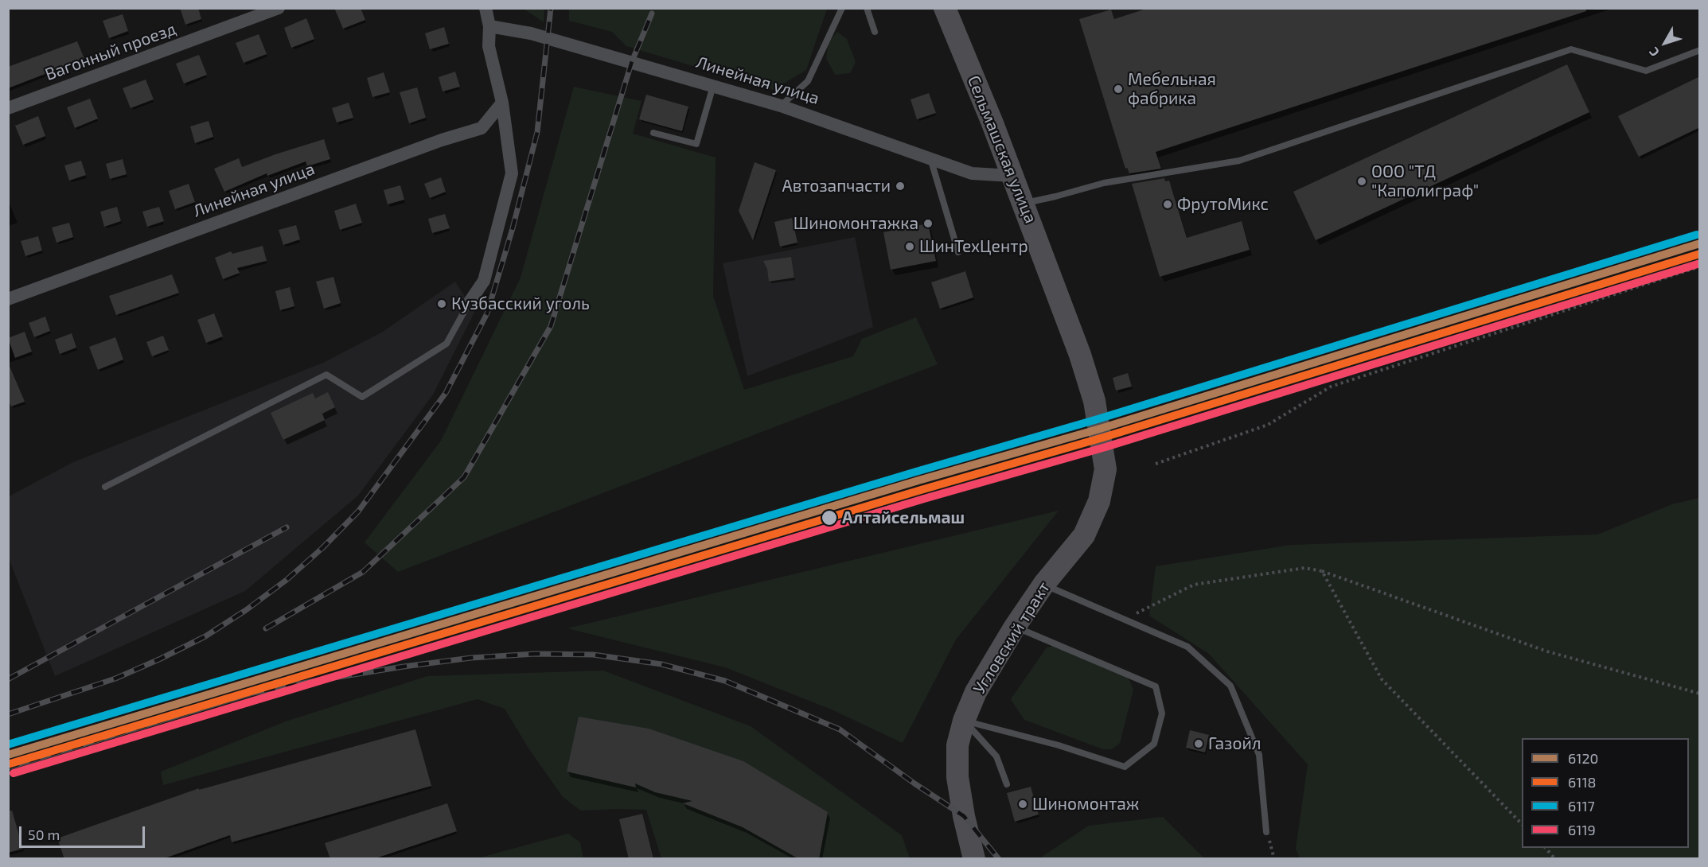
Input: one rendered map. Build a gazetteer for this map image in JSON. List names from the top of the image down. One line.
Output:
{"streets":{"highway":["Сельмашская улица","Угловский тракт"],"street":["Вагонный проезд","Линейная улица"]},"crossings":[["Линейная улица","Сельмашская улица"],["Сельмашская улица","Угловский тракт"]],"places":["Мебельная фабрика","ООО \"ТД \"Каполиграф\"","Автозапчасти","ФрутоМикс","Шиномонтажка","ШинТехЦентр","Кузбасский уголь","Алтайсельмаш","Газойл","Шиномонтаж"],"lines":["transit line 6117","transit line 6120","transit line 6118","transit line 6119"],"legend":["6120","6118","6117","6119"],"scale_bar":"50 m","north":"bottom left"}
